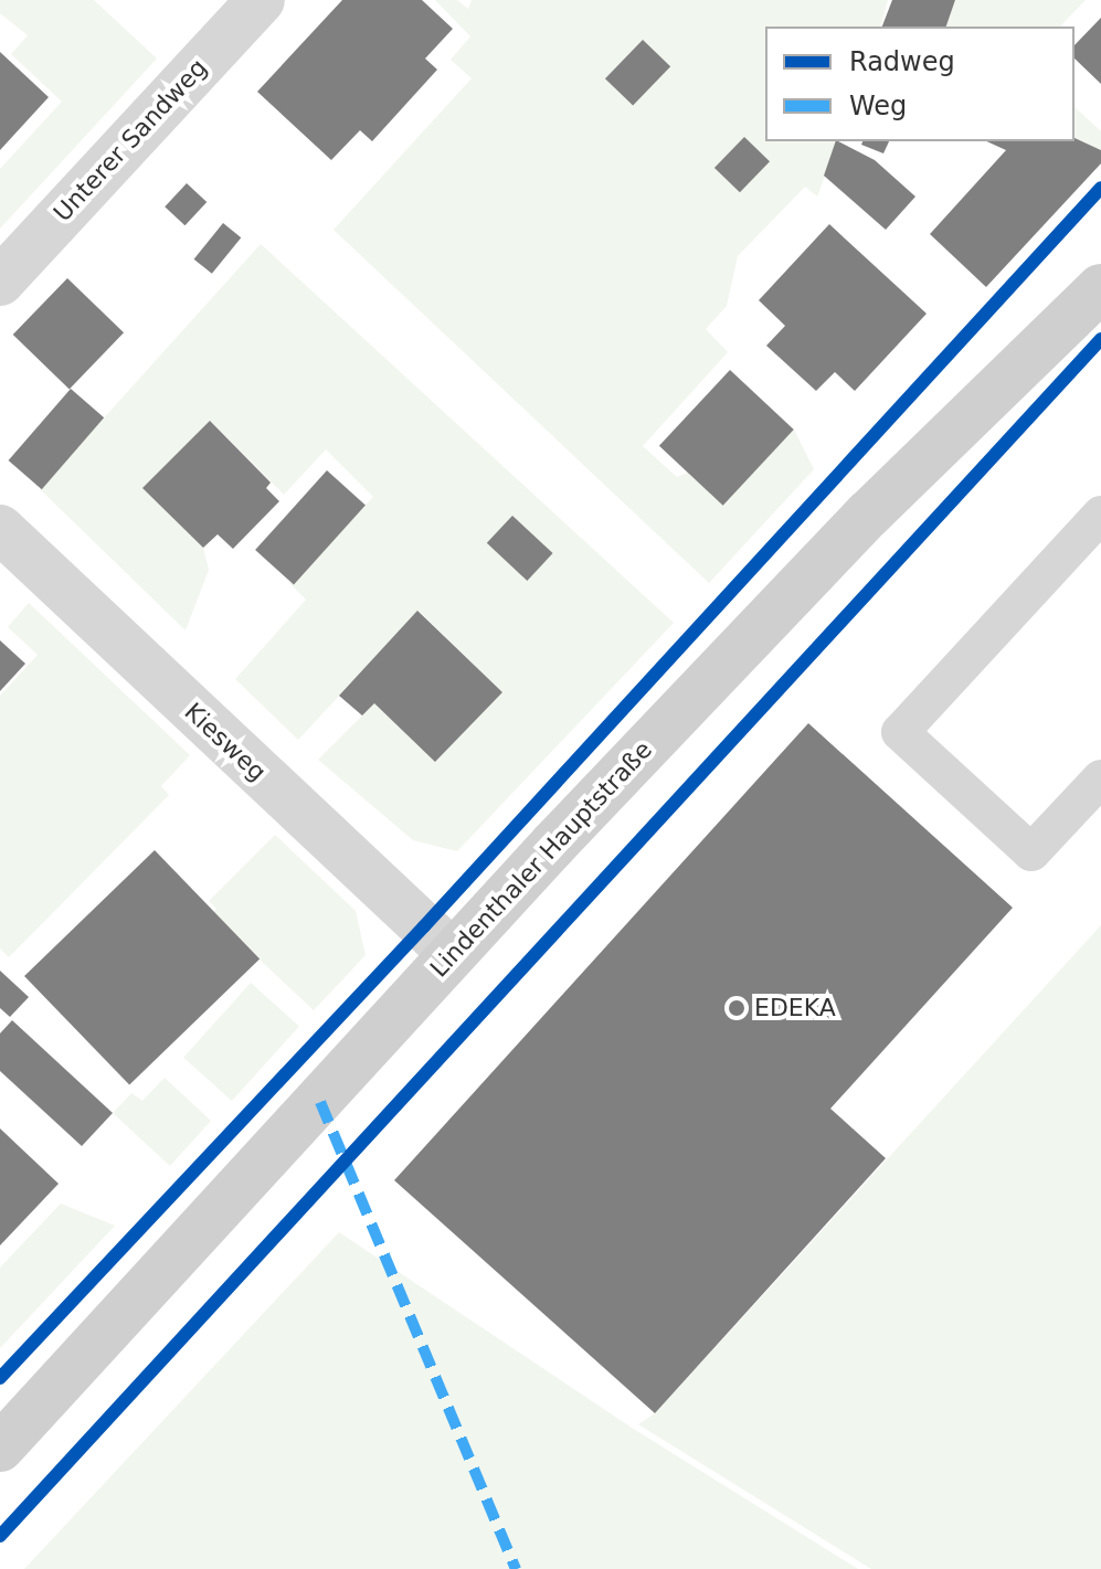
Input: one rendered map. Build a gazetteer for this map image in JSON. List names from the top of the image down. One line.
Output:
{"streets":{"street":["Unterer Sandweg","Kiesweg","Lindenthaler Hauptstraße"]},"crossings":[["Kiesweg","Lindenthaler Hauptstraße"]],"places":["EDEKA"],"legend":["Radweg","Weg"]}
